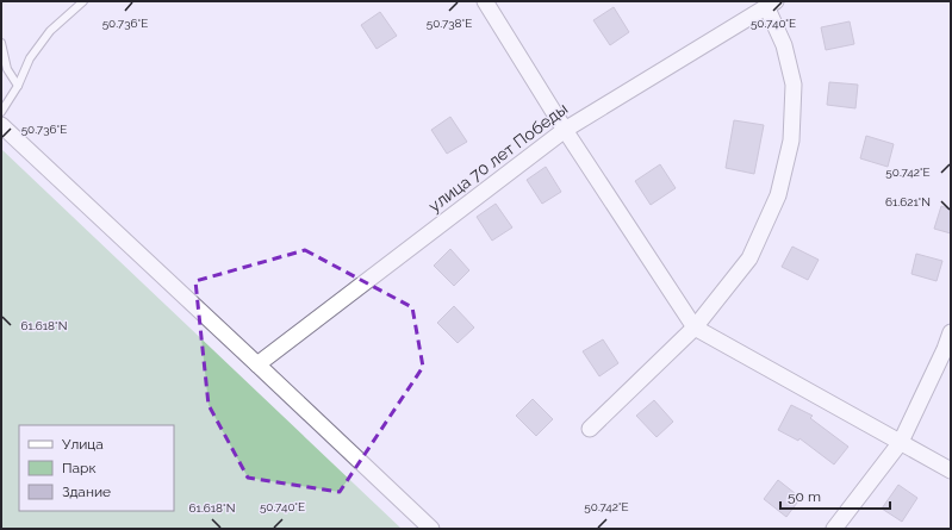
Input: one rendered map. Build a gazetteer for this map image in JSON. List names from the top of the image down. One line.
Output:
{"streets":{"street":["улица 70 лет Победы"]},"legend":["Улица","Парк","Здание"],"scale_bar":"50 m","coordinates":["50.736°E","50.738°E","50.740°E","50.742°E","61.621°N","61.618°N"]}
